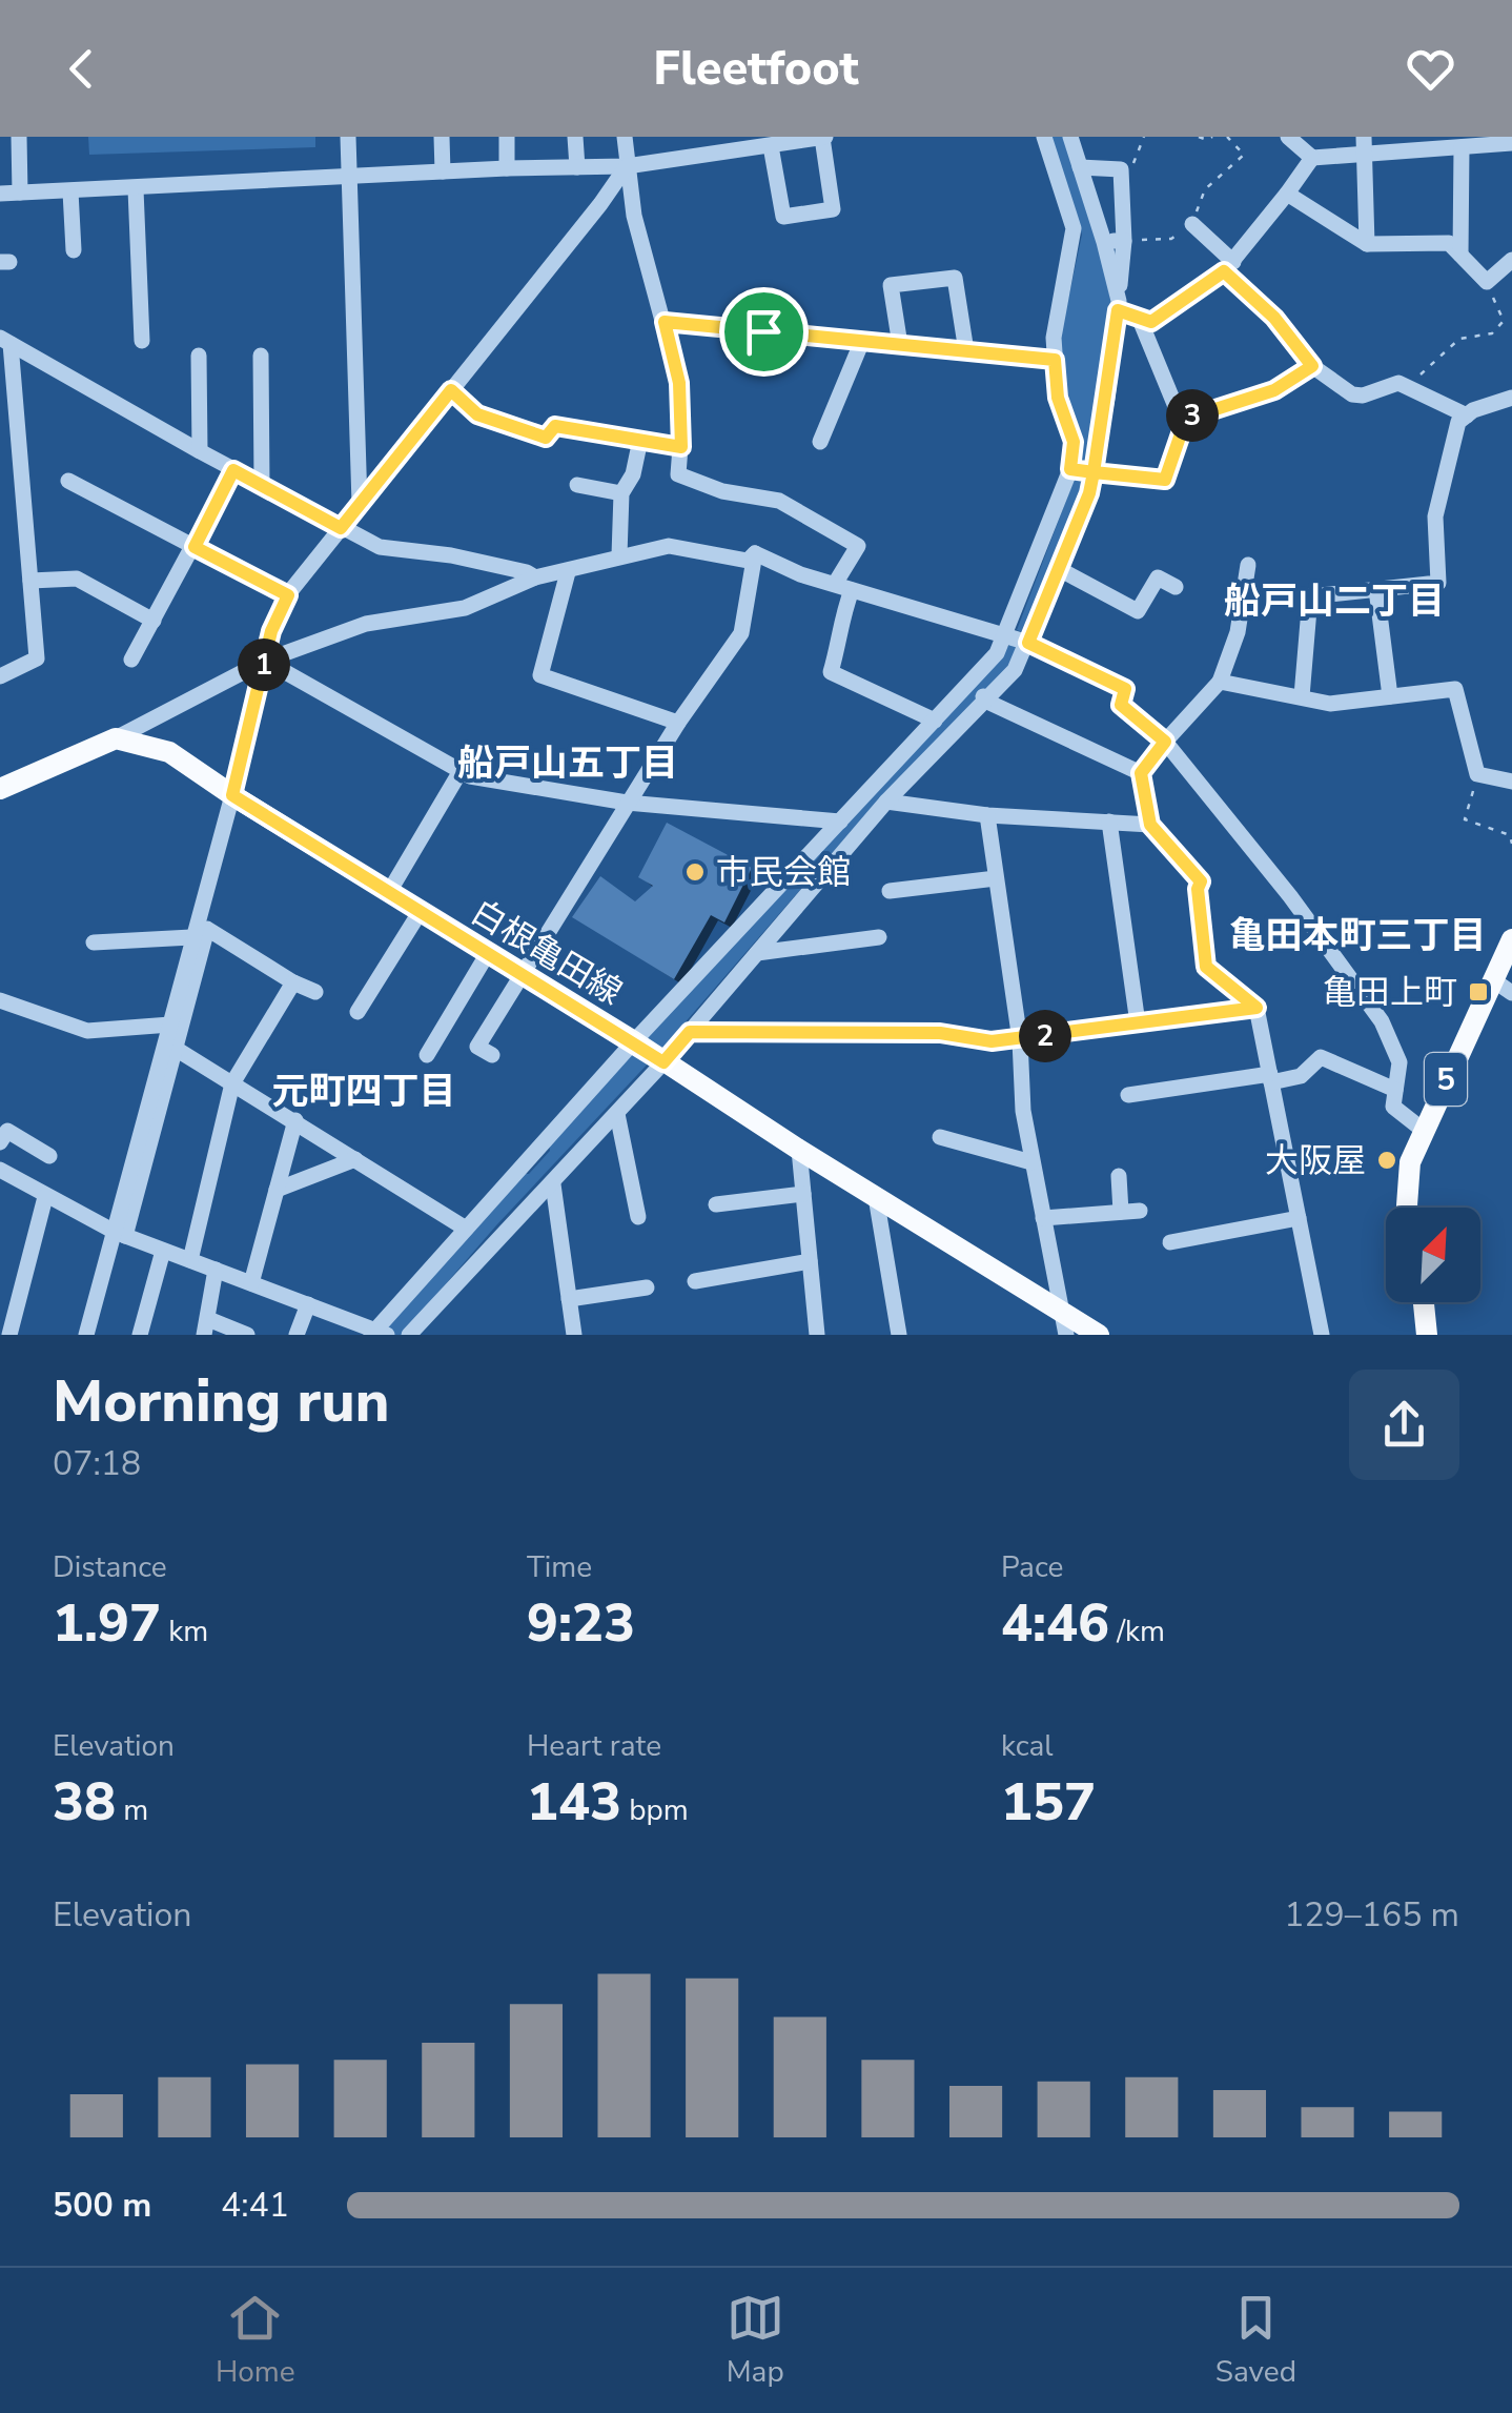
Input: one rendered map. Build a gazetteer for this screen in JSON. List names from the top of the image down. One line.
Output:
{"streets":{"main road":["白根亀田線","5"]},"districts":["船戸山二丁目","船戸山五丁目","亀田本町三丁目","元町四丁目"],"places":{"other":["市民会館","大阪屋"],"transit":["亀田上町"]},"north":"top right","page":{"header":"Fleetfoot","pins":["3","1","2"],"heading":["Morning run","07:18"],"stats":[["Distance","1.97 km"],["Time","9:23"],["Pace","4:46 /km"],["Elevation","38 m"],["Heart rate","143 bpm"],["kcal","157"]],"chart":["Elevation","129–165 m"],"list":[{"name":"500 m","note":"4:41"}],"tabs":["Home","Map","Saved"]}}
